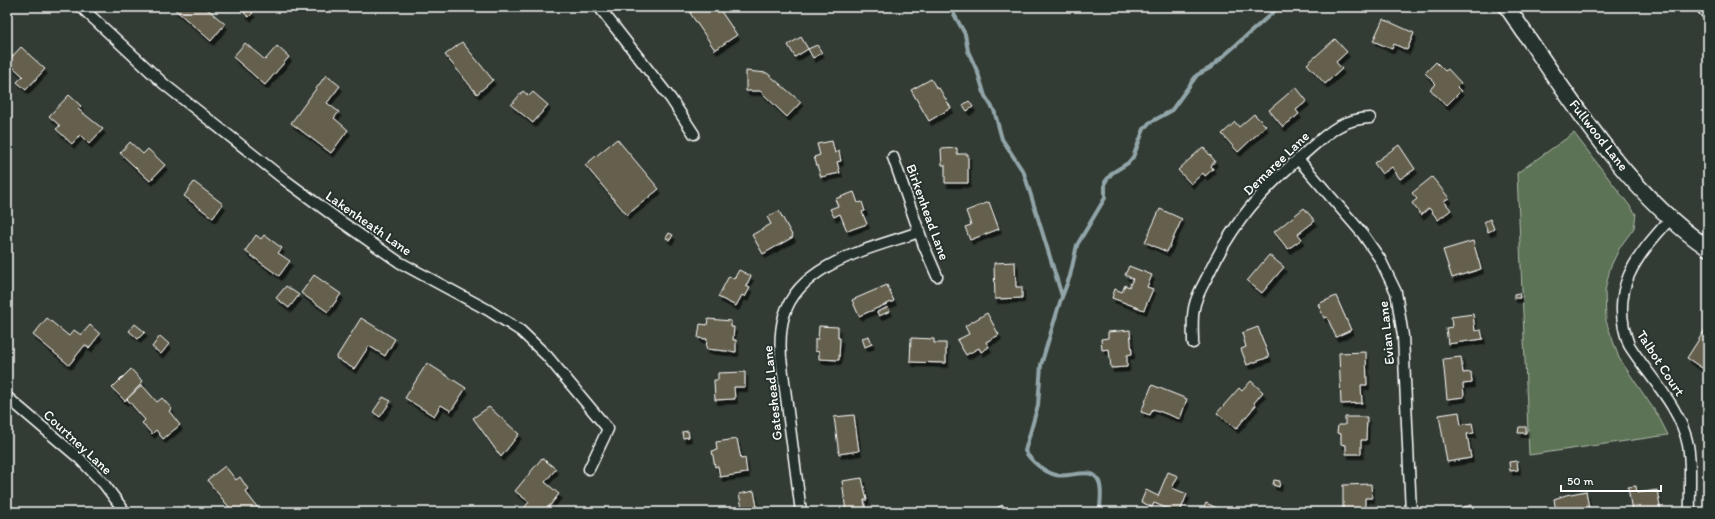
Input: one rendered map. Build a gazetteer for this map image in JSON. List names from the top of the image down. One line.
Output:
{"streets":{"street":["Fullwood Lane","Demaree Lane","Birkenhead Lane","Lakenheath Lane","Evian Lane","Talbot Court","Gateshead Lane","Courtney Lane"]},"crossings":[["Fullwood Lane","Talbot Court"],["Demaree Lane","Evian Lane"],["Birkenhead Lane","Gateshead Lane"]],"scale_bar":"50 m"}
